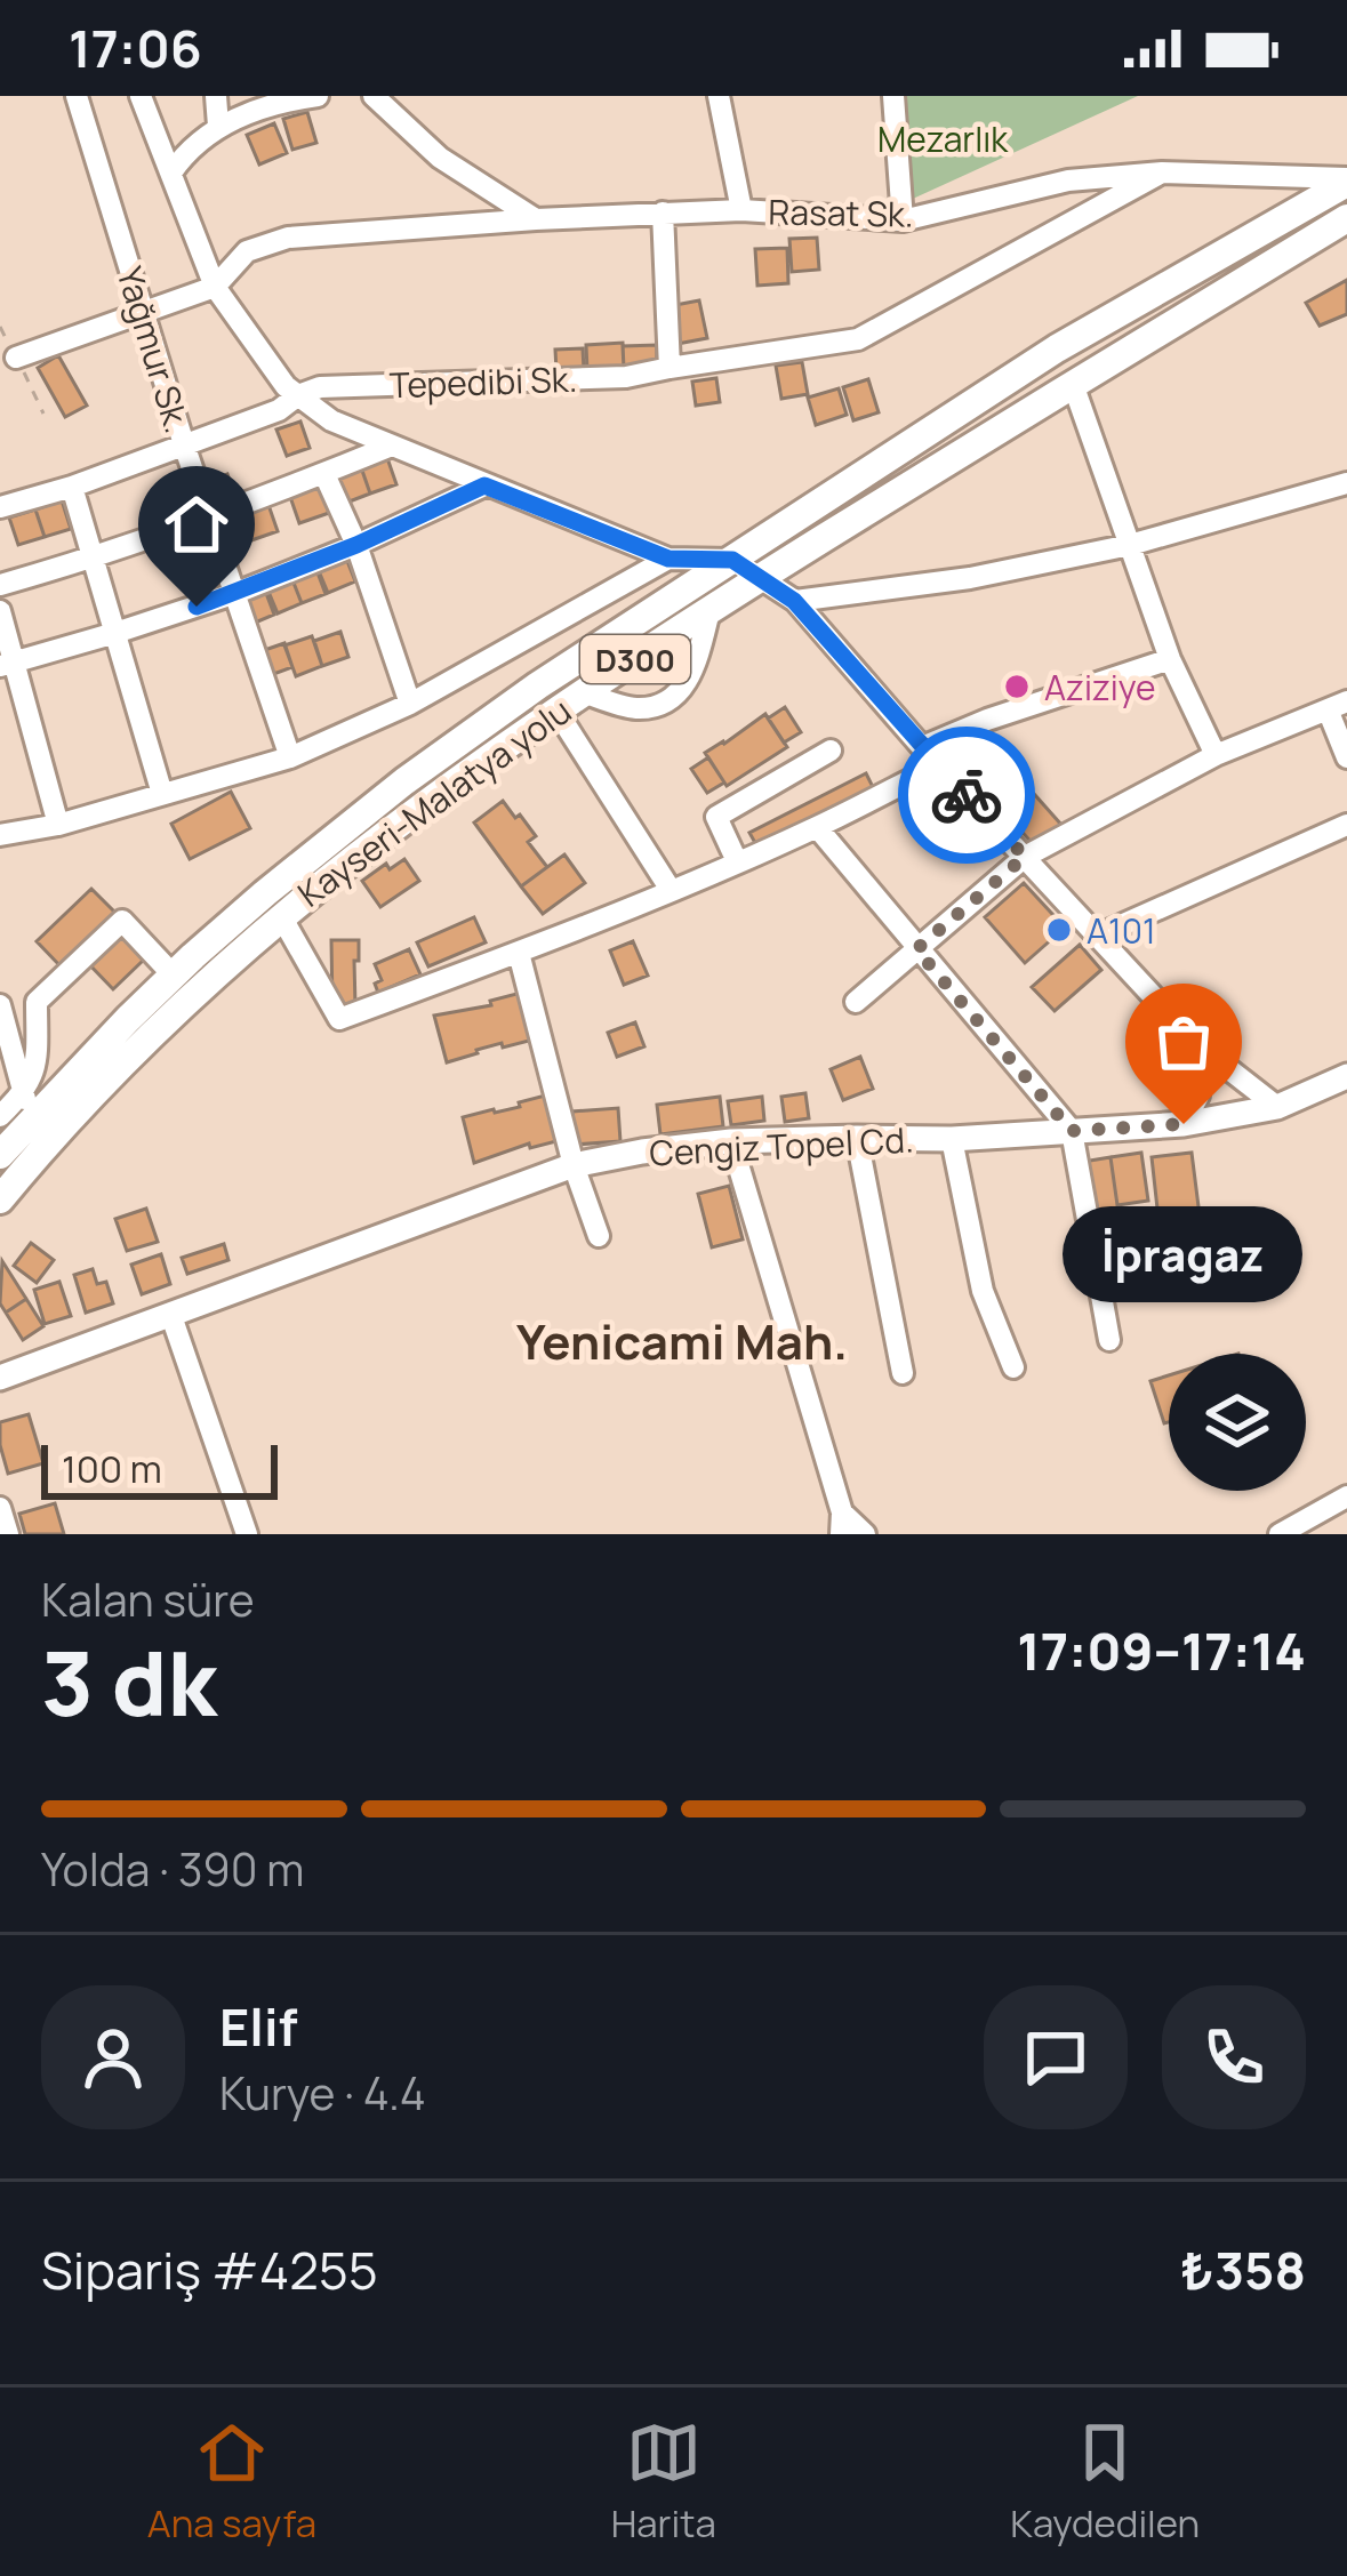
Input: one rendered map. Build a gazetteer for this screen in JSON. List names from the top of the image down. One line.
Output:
{"streets":{"highway":["D300","Kayseri-Malatya yolu"],"main road":["Cengiz Topel Cd."],"street":["Rasat Sk.","Yağmur Sk.","Tepedibi Sk."]},"crossings":[["Rasat Sk.","Yağmur Sk."],["Rasat Sk.","Tepedibi Sk."],["Rasat Sk.","Kayseri-Malatya yolu"],["Yağmur Sk.","Tepedibi Sk."]],"districts":["Yenicami Mah."],"parks":["Mezarlık"],"places":["Aziziye","A101","İpragaz"],"scale_bar":"100 m","page":{"status":"17:06","bubble":"İpragaz","scale":"100 m","heading":["3 dk","Kalan süre","17:09–17:14"],"panel":["Elif","Kurye · 4.4","Sipariş #4255","₺358"],"bar":"Yolda · 390 m","tabs":["Ana sayfa","Harita","Kaydedilen"]}}
